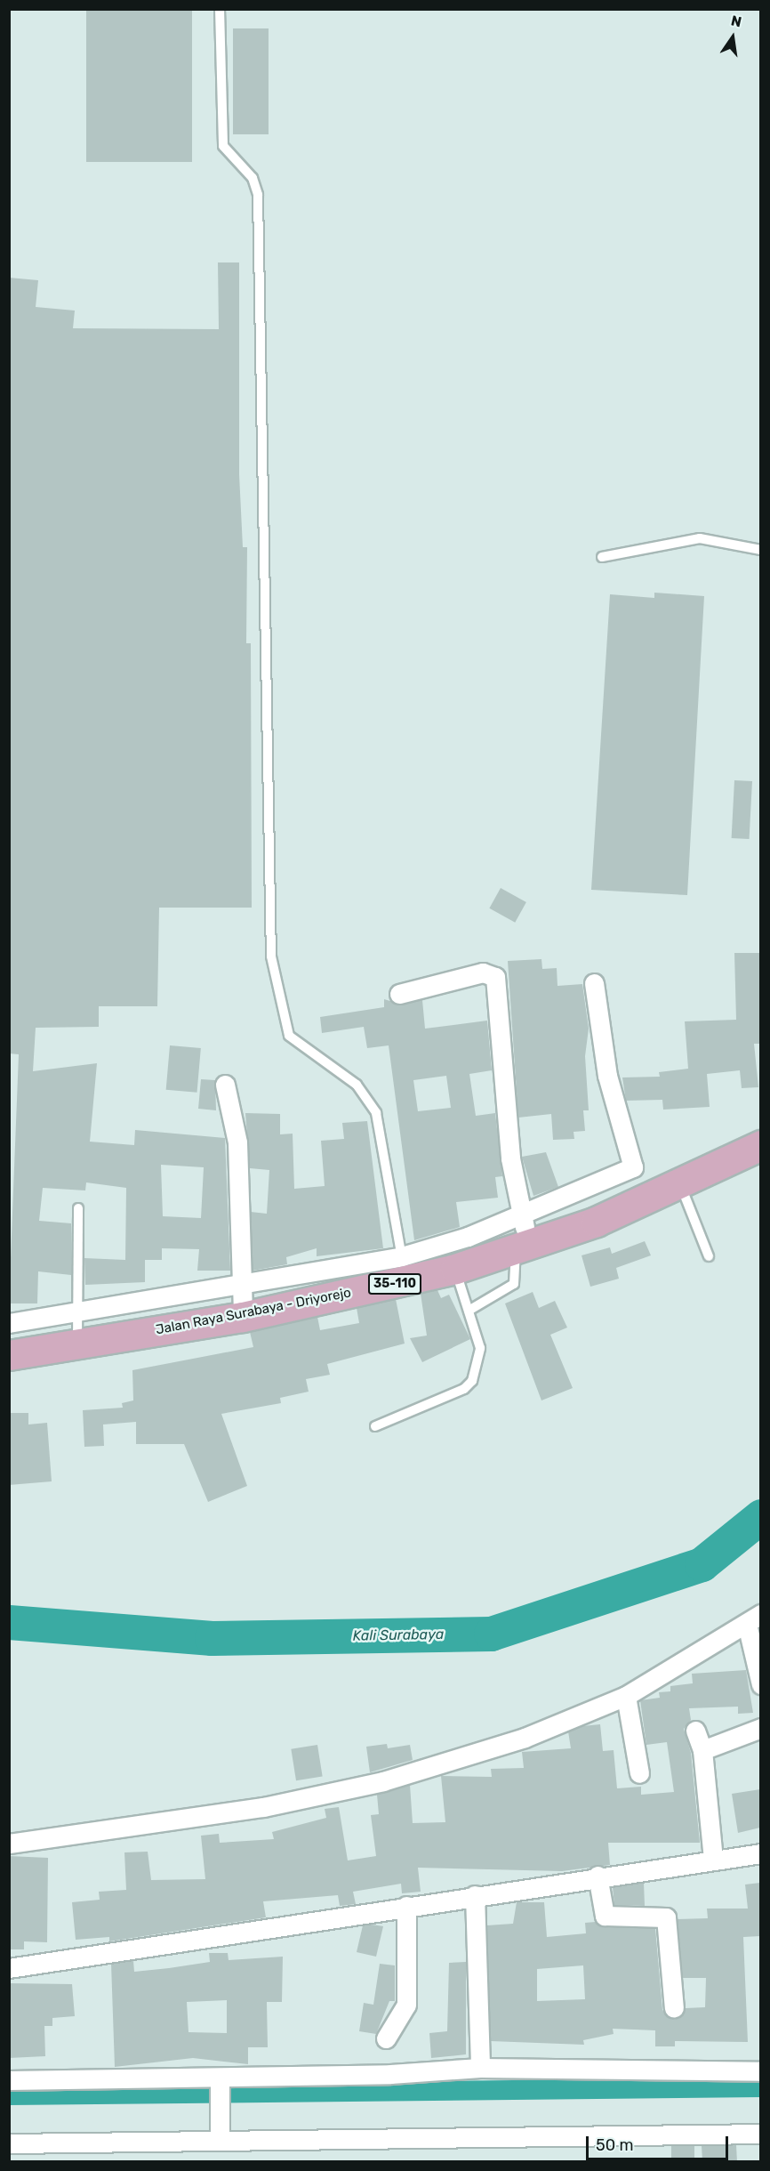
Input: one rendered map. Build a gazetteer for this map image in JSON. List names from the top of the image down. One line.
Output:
{"streets":{"main road":["35-110","Jalan Raya Surabaya - Driyorejo"]},"water":["Kali Surabaya"],"scale_bar":"50 m","north":"top"}
